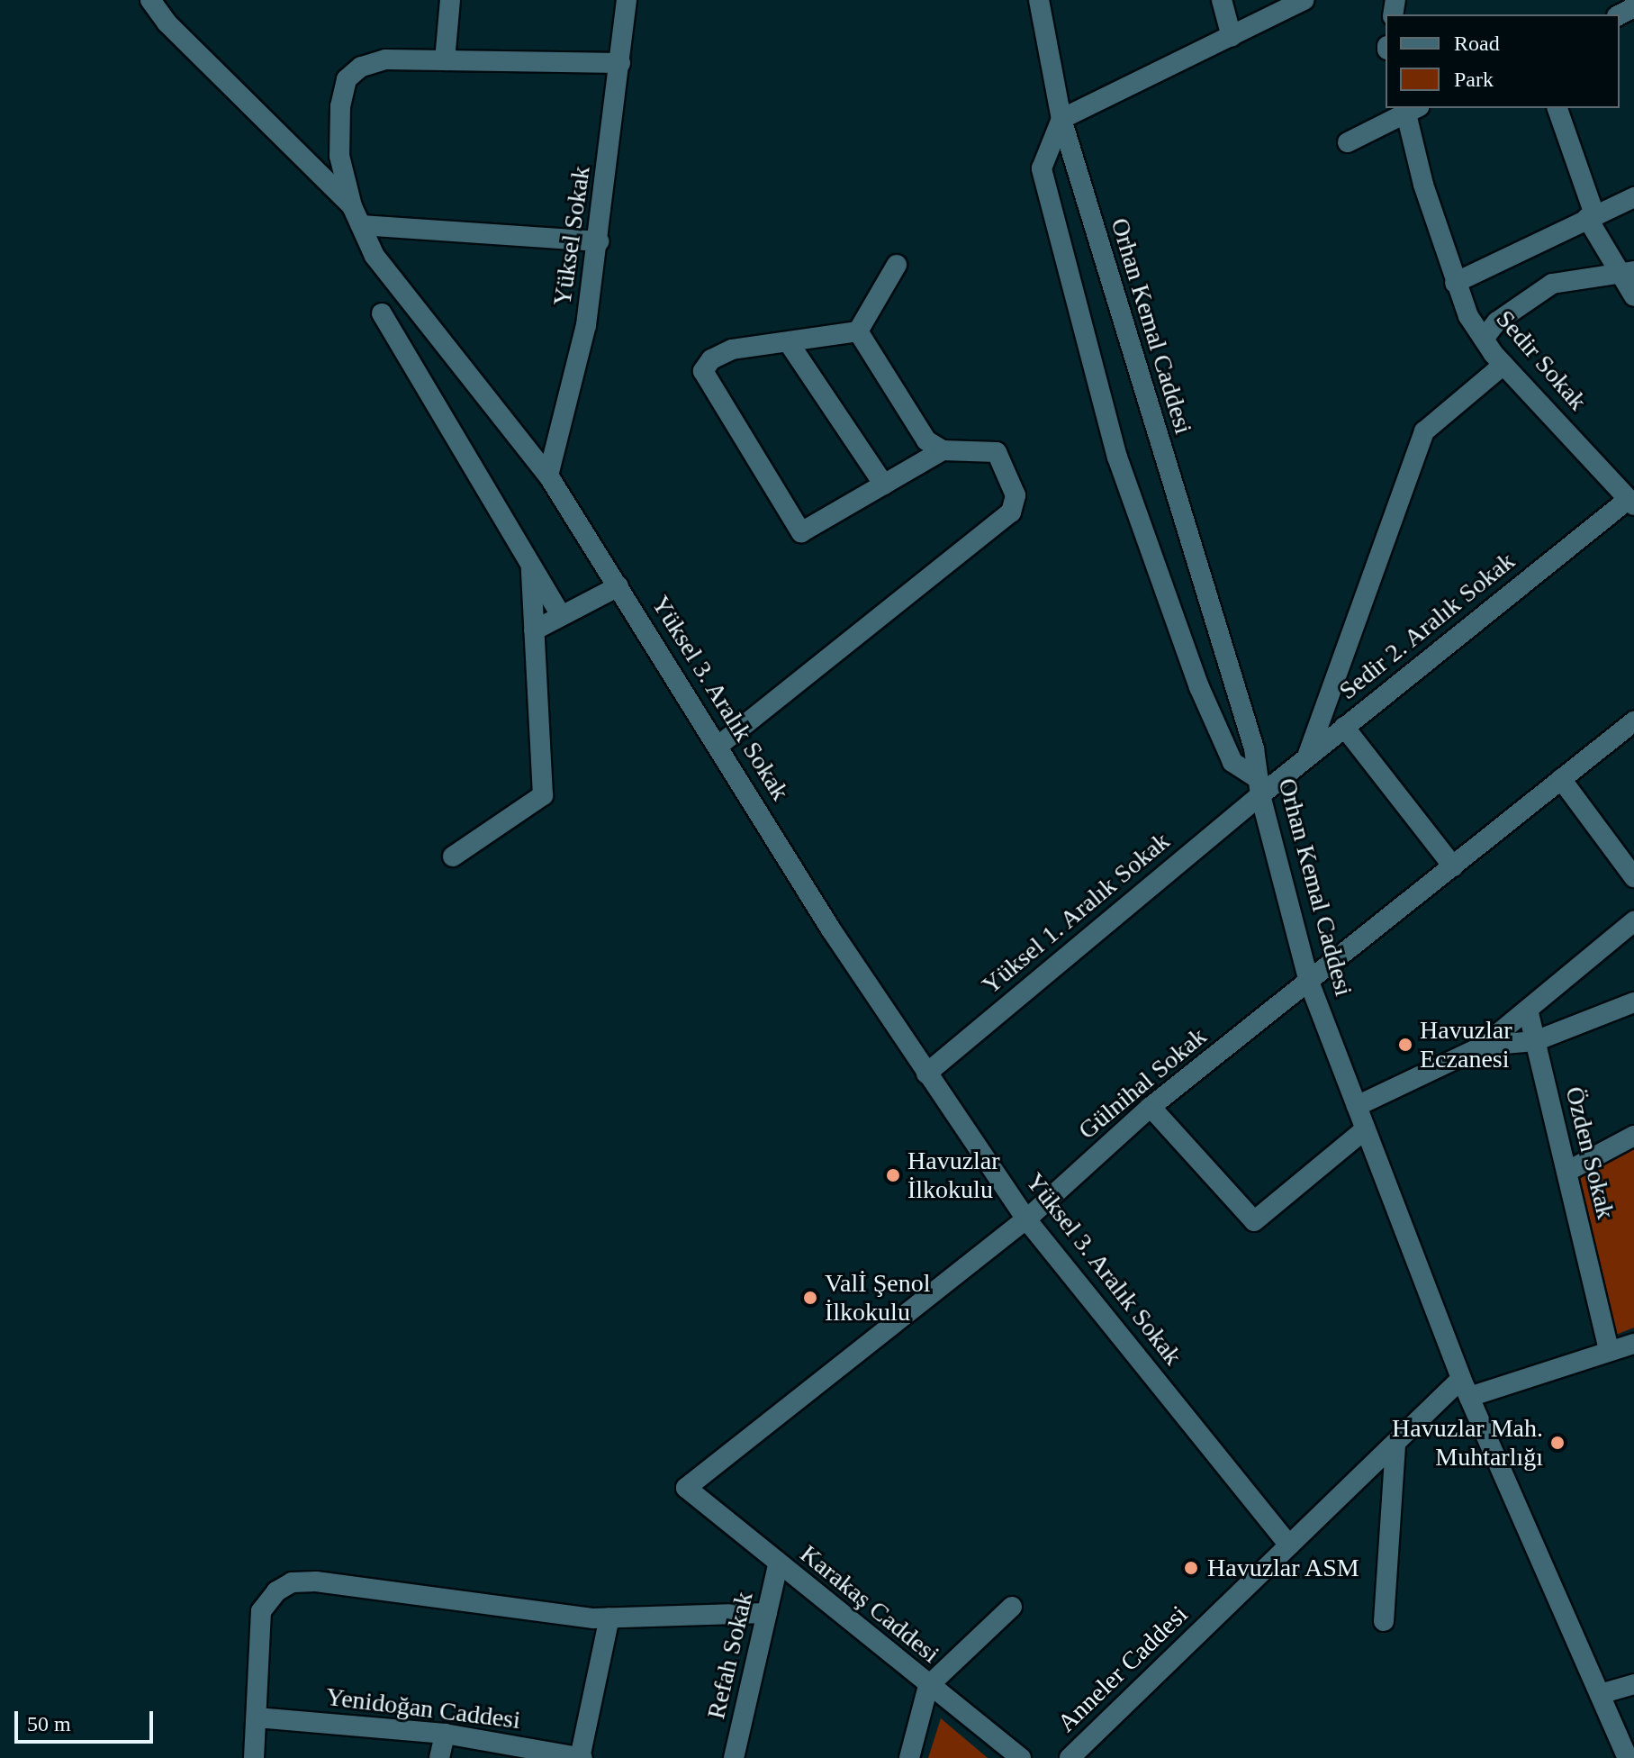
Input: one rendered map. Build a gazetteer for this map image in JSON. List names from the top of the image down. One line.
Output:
{"streets":{"street":["Yüksel Sokak","Orhan Kemal Caddesi","Sedir Sokak","Sedir 2. Aralık Sokak","Yüksel 3. Aralık Sokak","Yüksel 1. Aralık Sokak","Gülnihal Sokak","Özden Sokak","Karakaş Caddesi","Refah Sokak","Anneler Caddesi","Yenidoğan Caddesi"]},"crossings":[["Yüksel Sokak","Yüksel 3. Aralık Sokak"],["Orhan Kemal Caddesi","Sedir 2. Aralık Sokak"],["Orhan Kemal Caddesi","Yüksel 1. Aralık Sokak"],["Orhan Kemal Caddesi","Gülnihal Sokak"],["Orhan Kemal Caddesi","Anneler Caddesi"],["Sedir Sokak","Sedir 2. Aralık Sokak"],["Sedir 2. Aralık Sokak","Yüksel 1. Aralık Sokak"],["Yüksel 3. Aralık Sokak","Yüksel 1. Aralık Sokak"],["Yüksel 3. Aralık Sokak","Gülnihal Sokak"],["Yüksel 3. Aralık Sokak","Anneler Caddesi"],["Gülnihal Sokak","Karakaş Caddesi"],["Karakaş Caddesi","Refah Sokak"]],"places":["Havuzlar Eczanesi","Havuzlar İlkokulu","Valİ Şenol İlkokulu","Havuzlar Mah. Muhtarlığı","Havuzlar ASM"],"legend":["Road","Park"],"scale_bar":"50 m"}
